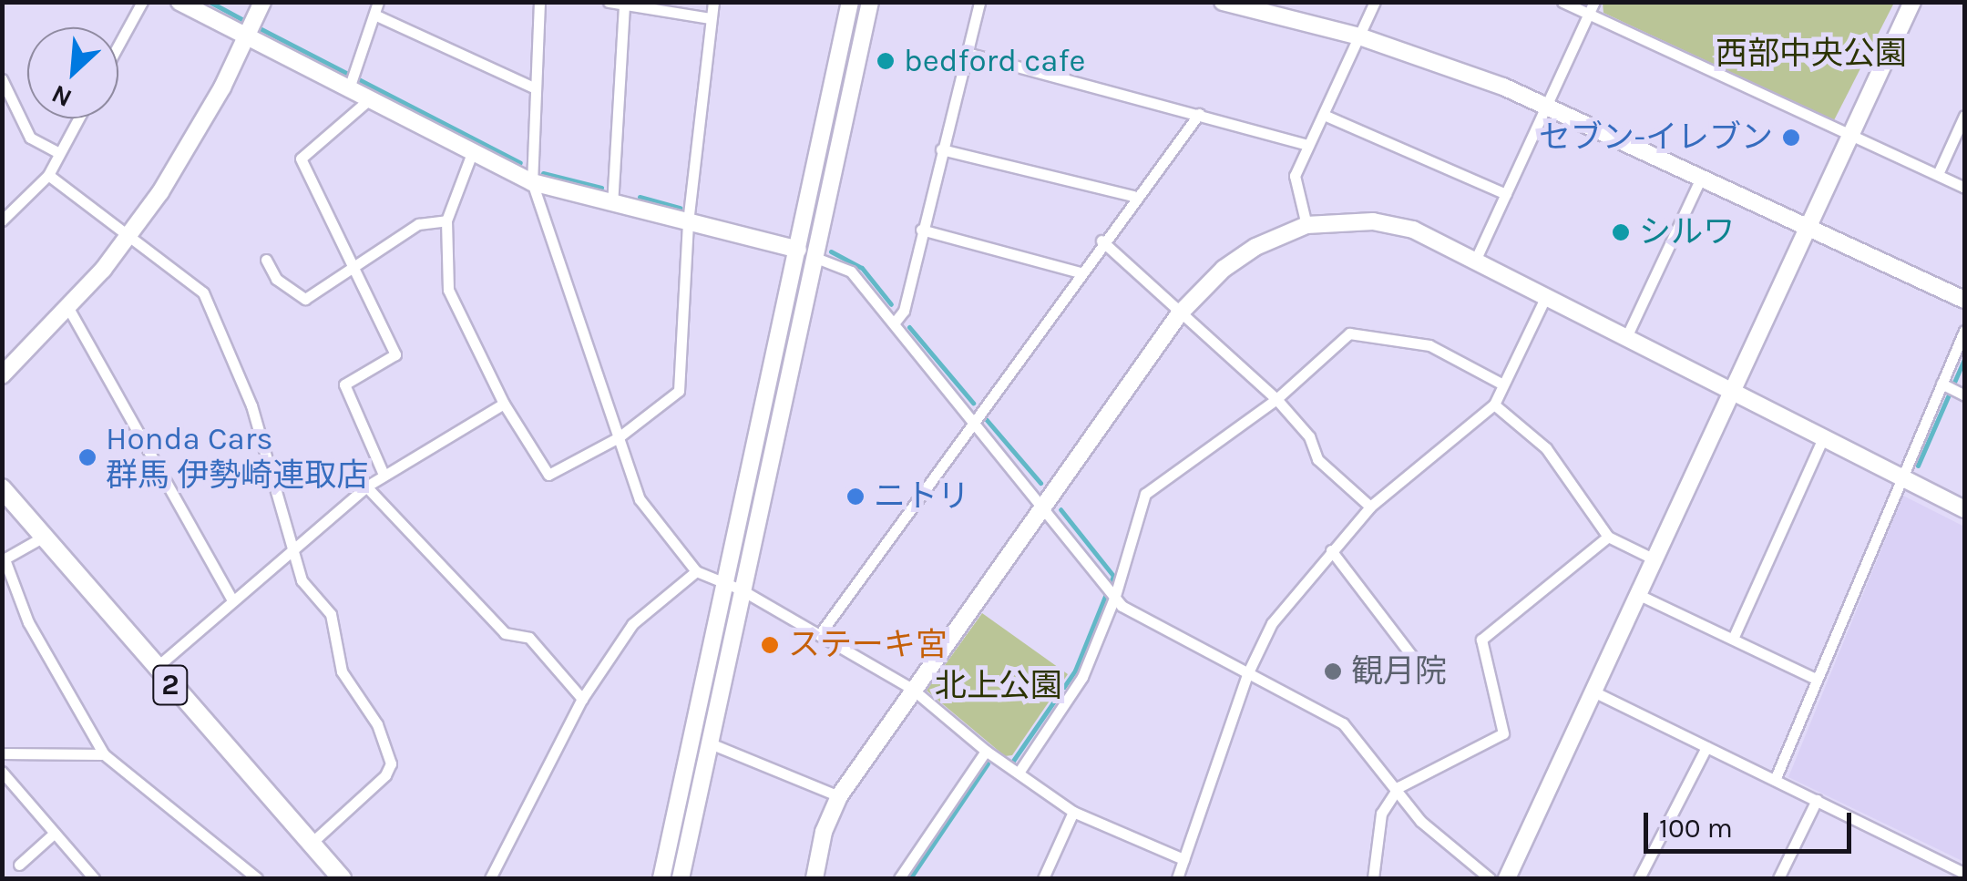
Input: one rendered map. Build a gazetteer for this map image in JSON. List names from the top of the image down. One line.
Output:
{"streets":{"main road":["2"]},"parks":["西部中央公園","北上公園"],"places":["bedford cafe","セブン-イレブン","シルワ","Honda Cars 群馬 伊勢崎連取店","ニトリ","ステーキ宮","観月院"],"scale_bar":"100 m","north":"bottom left"}
